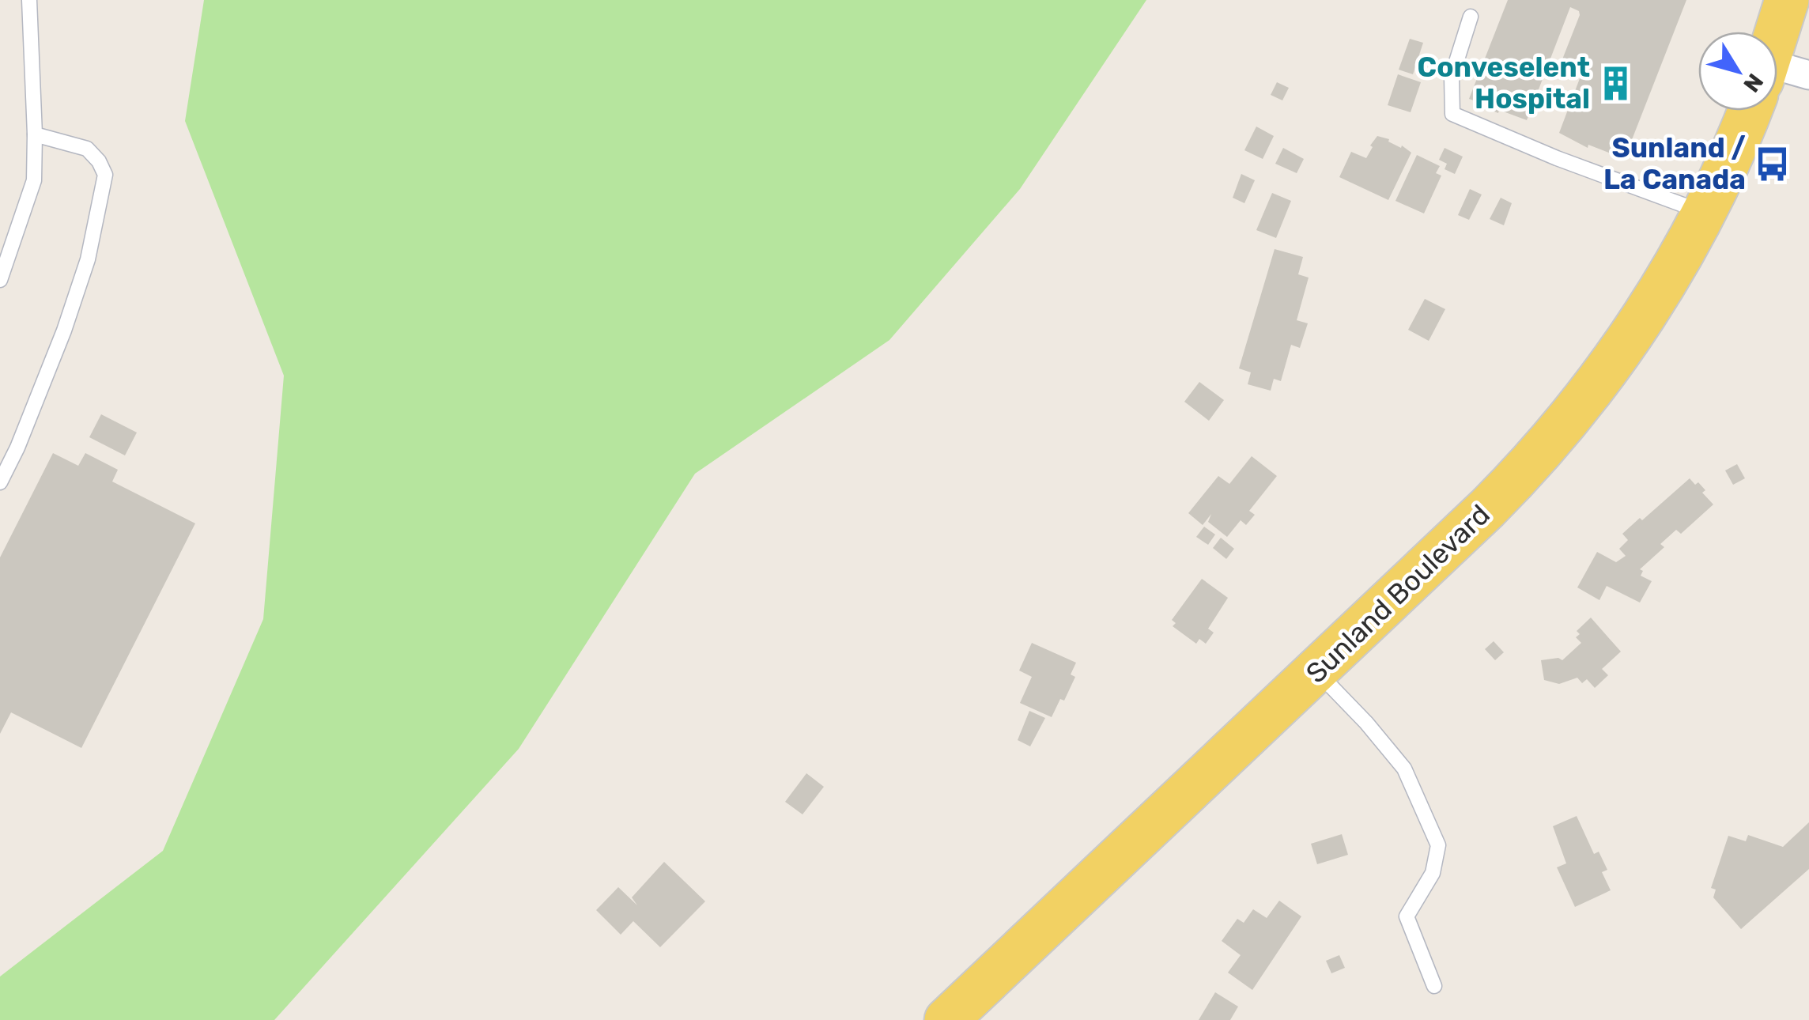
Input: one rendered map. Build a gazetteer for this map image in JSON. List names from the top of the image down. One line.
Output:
{"streets":{"main road":["Sunland Boulevard"]},"places":{"building":["Conveselent Hospital"],"bus stop":["Sunland / La Canada"]},"north":"bottom right"}
